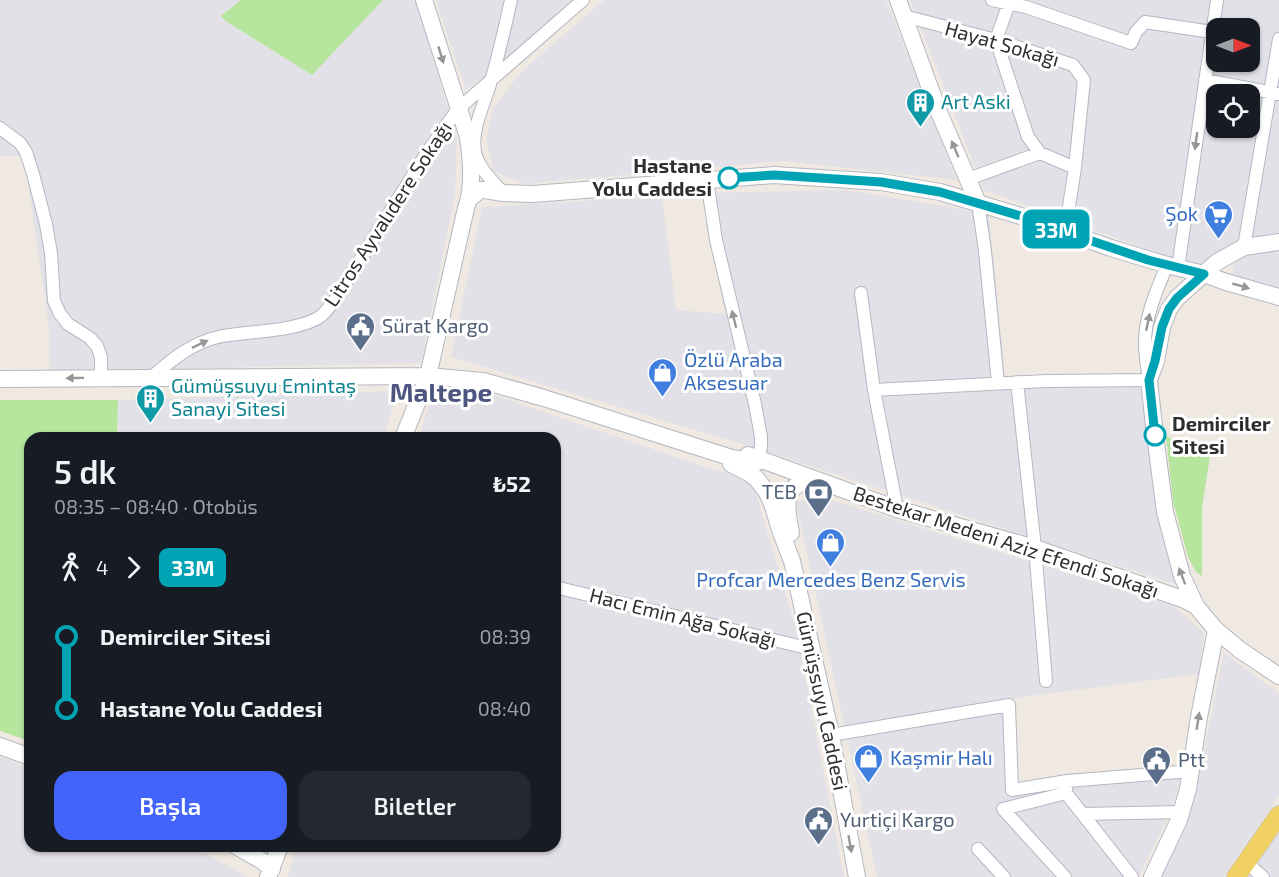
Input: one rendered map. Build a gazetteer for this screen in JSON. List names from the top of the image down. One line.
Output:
{"streets":{"main road":["Bestekar Medeni Aziz Efendi Sokağı","Gümüşsuyu Caddesi"],"street":["Hayat Sokağı","Litros Ayvalıdere Sokağı","Hacı Emin Ağa Sokağı"]},"crossings":[["Hacı Emin Ağa Sokağı","Gümüşsuyu Caddesi"]],"one_way":["Litros Ayvalıdere Sokağı","Gümüşsuyu Caddesi"],"districts":["Maltepe"],"places":{"building":["Art Aski","Gümüşsuyu Emintaş Sanayi Sitesi"],"other":["Hastane Yolu Caddesi","Demirciler Sitesi"],"supermarket":["Şok"],"public building":["Sürat Kargo","Ptt","Yurtiçi Kargo"],"shop":["Özlü Araba Aksesuar","Profcar Mercedes Benz Servis","Kaşmir Halı"],"bank":["TEB"]},"lines":["bus line 33M"],"north":"right","page":{"on_map":"33M","heading":["5 dk","08:35 – 08:40 · Otobüs","₺52"],"legs":["4","33M"],"list":[{"name":"Demirciler Sitesi","value":"08:39"},{"name":"Hastane Yolu Caddesi","value":"08:40"}],"buttons":["Başla","Biletler"]}}
